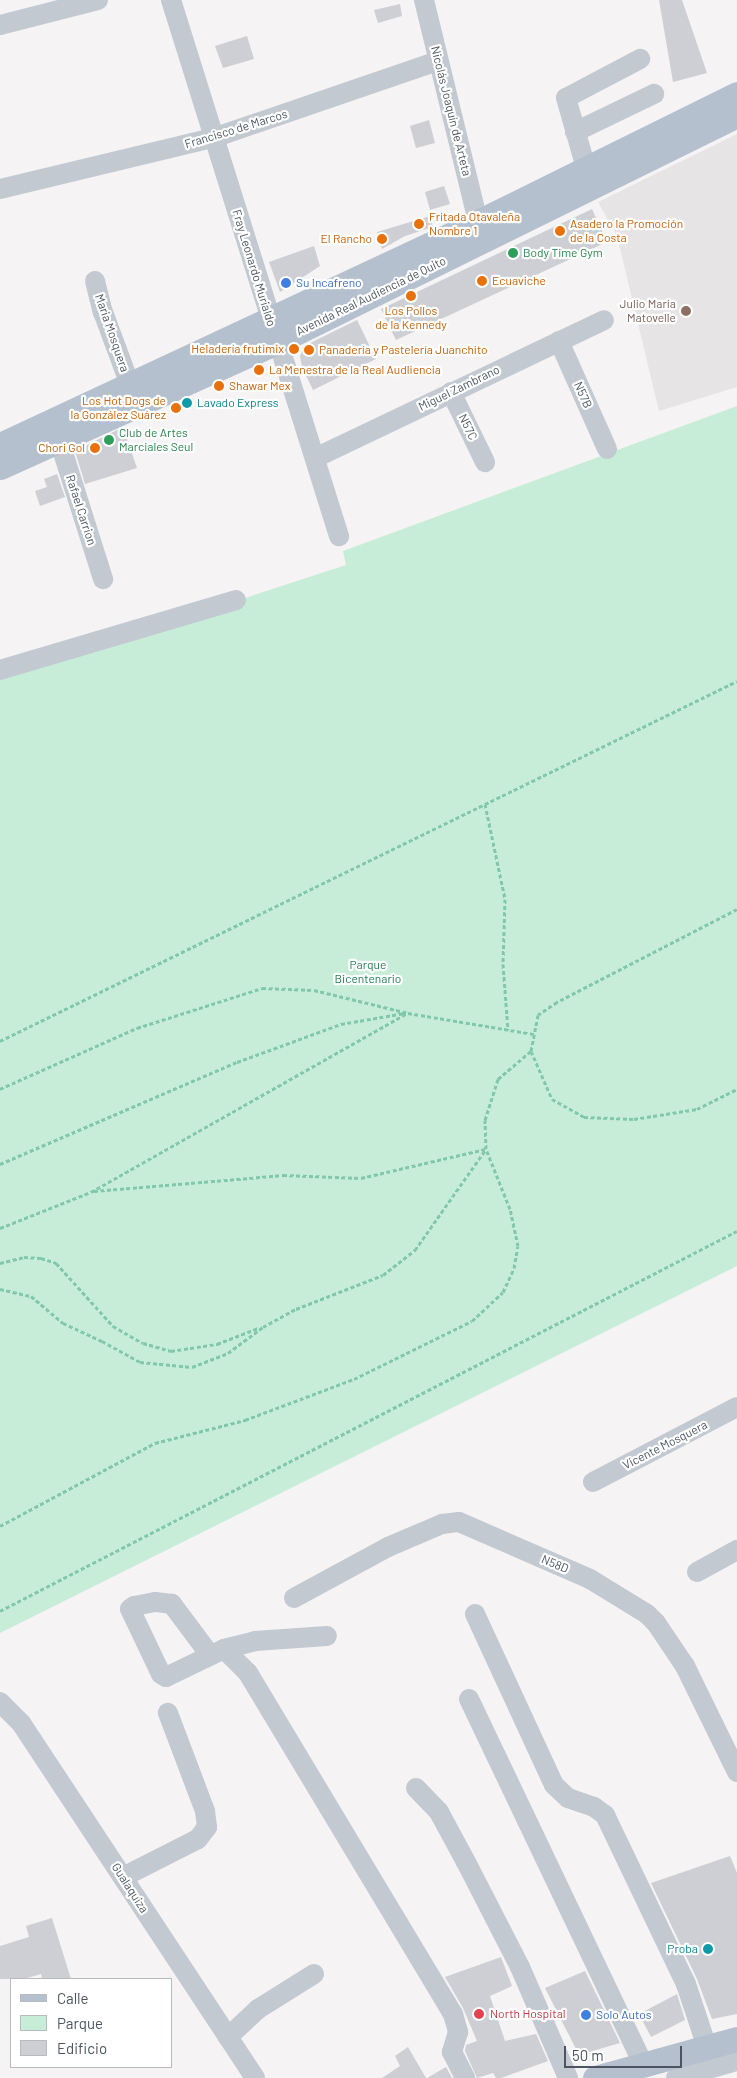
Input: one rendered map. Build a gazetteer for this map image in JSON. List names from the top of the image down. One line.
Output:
{"streets":{"main road":["Avenida Real Audiencia de Quito"],"street":["Nicolás Joaquín de Arteta","Francisco de Marcos","Fray Leonardo Murialdo","Maria Mosquera","Miguel Zambrano","N57B","N57C","Rafael Carrion","Vicente Mosquera","N58D","Gualaquiza"]},"crossings":[["Nicolás Joaquín de Arteta","Francisco de Marcos"],["Nicolás Joaquín de Arteta","Avenida Real Audiencia de Quito"],["Francisco de Marcos","Fray Leonardo Murialdo"],["Fray Leonardo Murialdo","Avenida Real Audiencia de Quito"],["Fray Leonardo Murialdo","Miguel Zambrano"],["Avenida Real Audiencia de Quito","Maria Mosquera"],["Avenida Real Audiencia de Quito","Rafael Carrion"],["Miguel Zambrano","N57B"],["Miguel Zambrano","N57C"]],"parks":["Parque Bicentenario"],"places":["Fritada Otavaleña Nombre 1","Asadero la Promoción de la Costa","El Rancho","Body Time Gym","Ecuaviche","Su Incafreno","Los Pollos de la Kennedy","Julio Maria Matovelle","Heladería frutimix","Panadería y Pastelería Juanchito","La Menestra de la Real Audliencia","Shawar Mex","Lavado Express","Los Hot Dogs de la González Suárez","Club de Artes Marciales Seul","Chori Gol","Proba","North Hospital","Solo Autos"],"legend":["Calle","Parque","Edificio"],"scale_bar":"50 m"}
